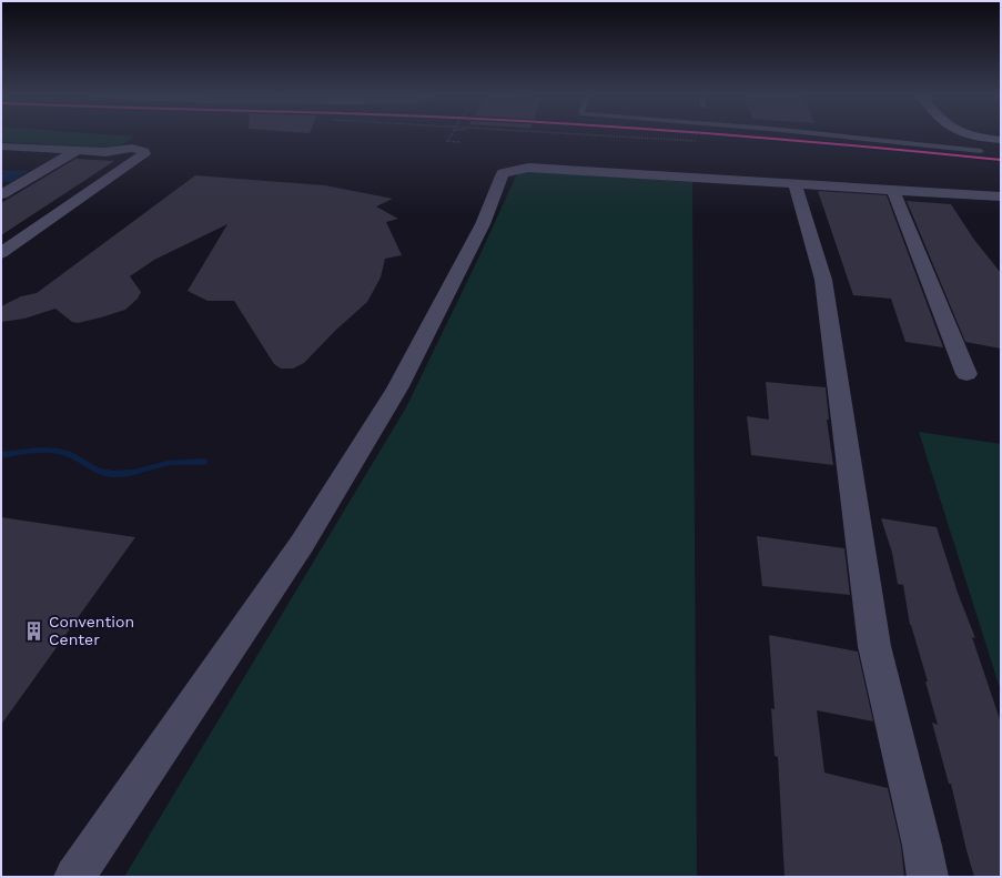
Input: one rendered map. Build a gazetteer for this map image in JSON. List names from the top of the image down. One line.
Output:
{"places":{"building":["Convention Center"]}}
